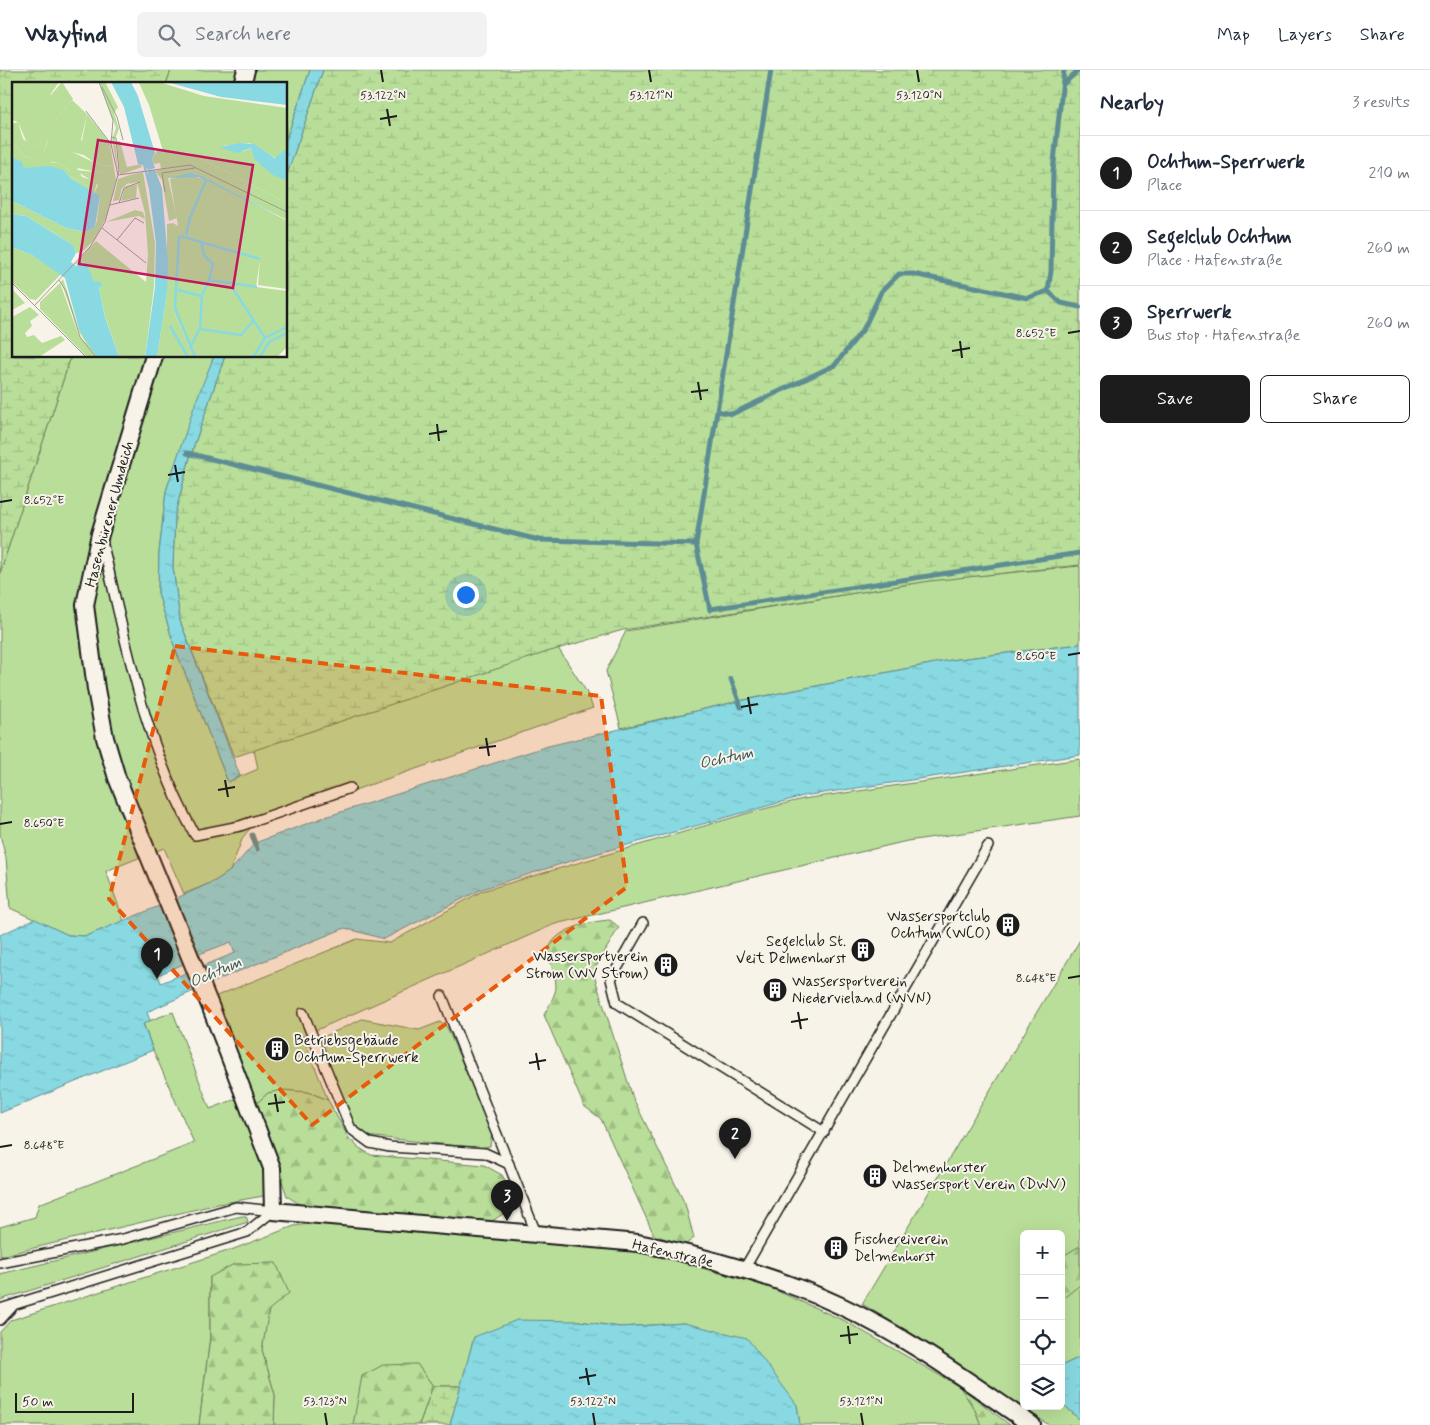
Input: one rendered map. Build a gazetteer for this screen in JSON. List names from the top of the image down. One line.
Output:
{"streets":{"street":["Hasenbürener Umdeich","Hafenstraße"]},"crossings":[["Hasenbürener Umdeich","Hafenstraße"]],"water":["Ochtum"],"places":{"building":["Wassersportclub Ochtum (WCO)","Segelclub St. Veit Delmenhorst","Wassersportverein Strom (WV Strom)","Wassersportverein Niedervieland (WVN)","Betriebsgebäude Ochtum-Sperrwerk","Delmenhorster Wassersport Verein (DWV)","Fischereiverein Delmenhorst"]},"scale_bar":"50 m","page":{"header":"Wayfind","search":"Search here","nav":["Map","Layers","Share"],"heading":["Nearby","3 results"],"list":[{"mark":"1","name":"Ochtum-Sperrwerk","note":"Place","value":"210 m"},{"mark":"2","name":"Segelclub Ochtum","note":"Place · Hafenstraße","value":"260 m"},{"mark":"3","name":"Sperrwerk","note":"Bus stop · Hafenstraße","value":"260 m"}],"buttons":["Save","Share"],"pins":["1","2","3"],"map_buttons":["+","−"],"scale":"50 m"},"coordinates":["53.122°N","53.121°N","53.120°N","8.652°E","8.650°E","8.648°E","53.123°N"]}
